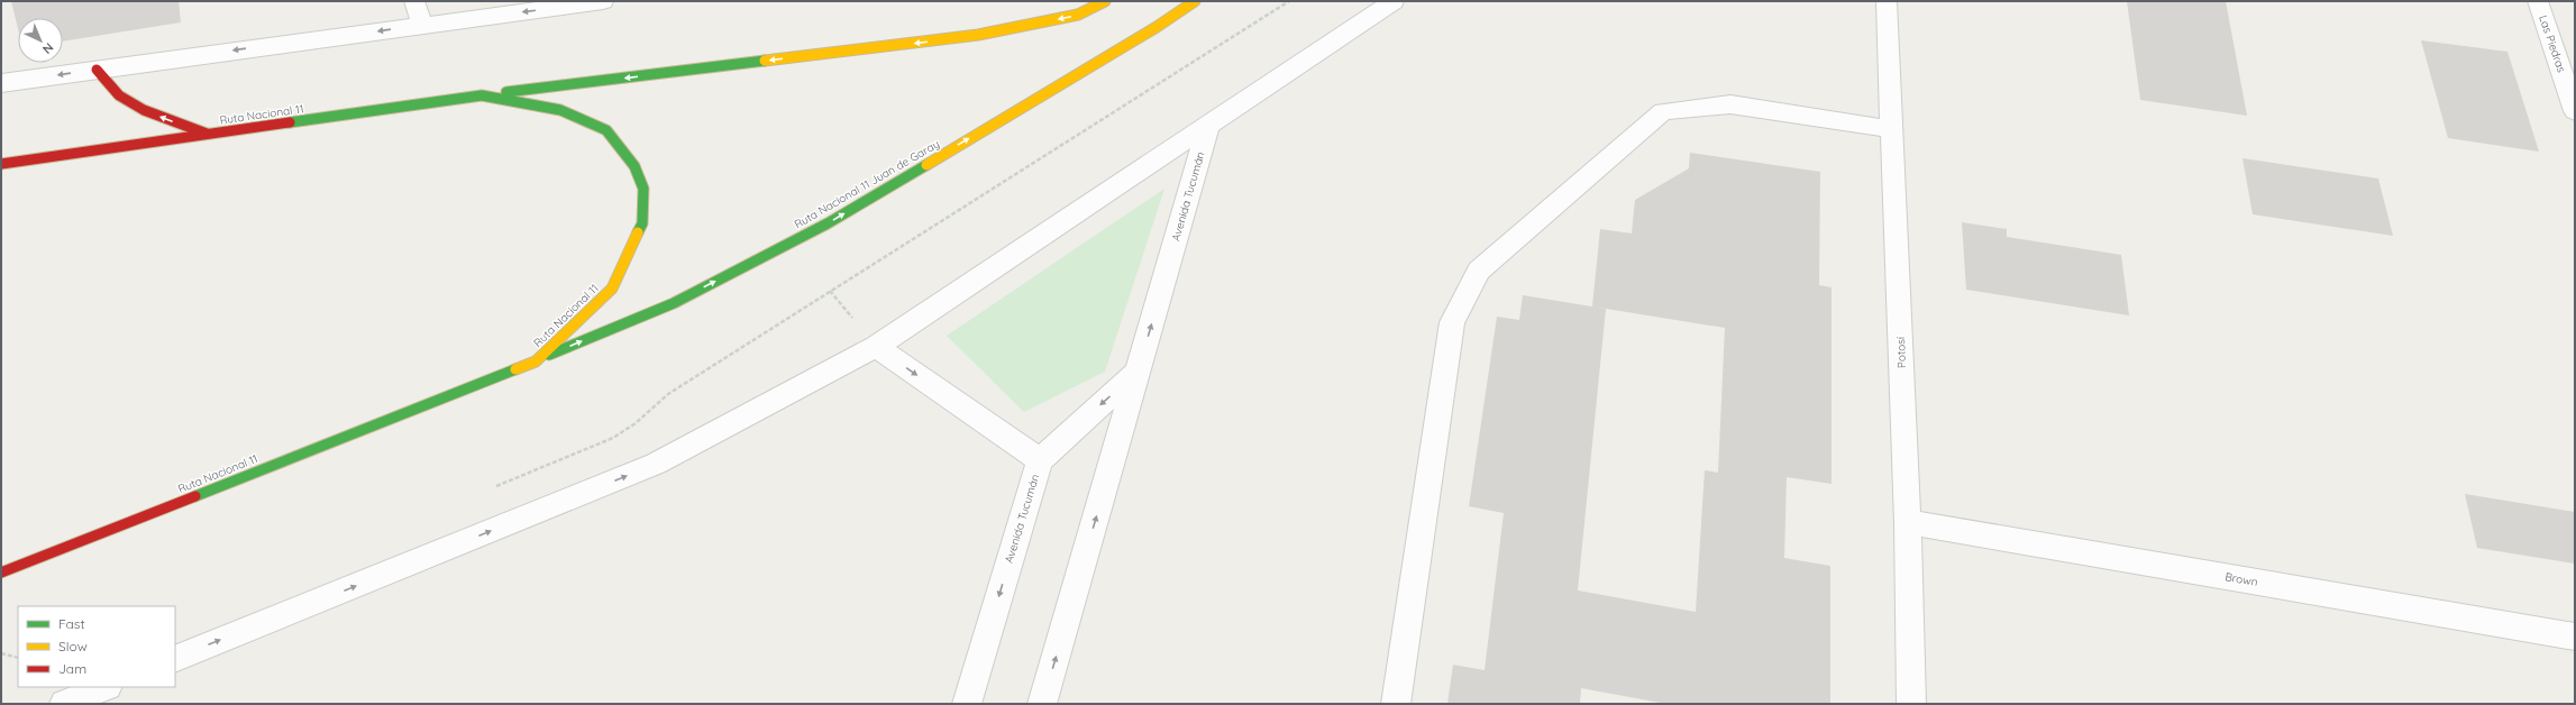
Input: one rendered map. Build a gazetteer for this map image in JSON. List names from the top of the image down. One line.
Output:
{"streets":{"highway":["Ruta Nacional 11","Ruta Nacional 11 Juan de Garay"],"street":["Las Piedras","Avenida Tucumán","Potosí","Brown"]},"crossings":[["Ruta Nacional 11","Ruta Nacional 11 Juan de Garay"],["Potosí","Brown"]],"one_way":["Ruta Nacional 11 Juan de Garay"],"legend":["Fast","Slow","Jam"],"north":"bottom right"}
